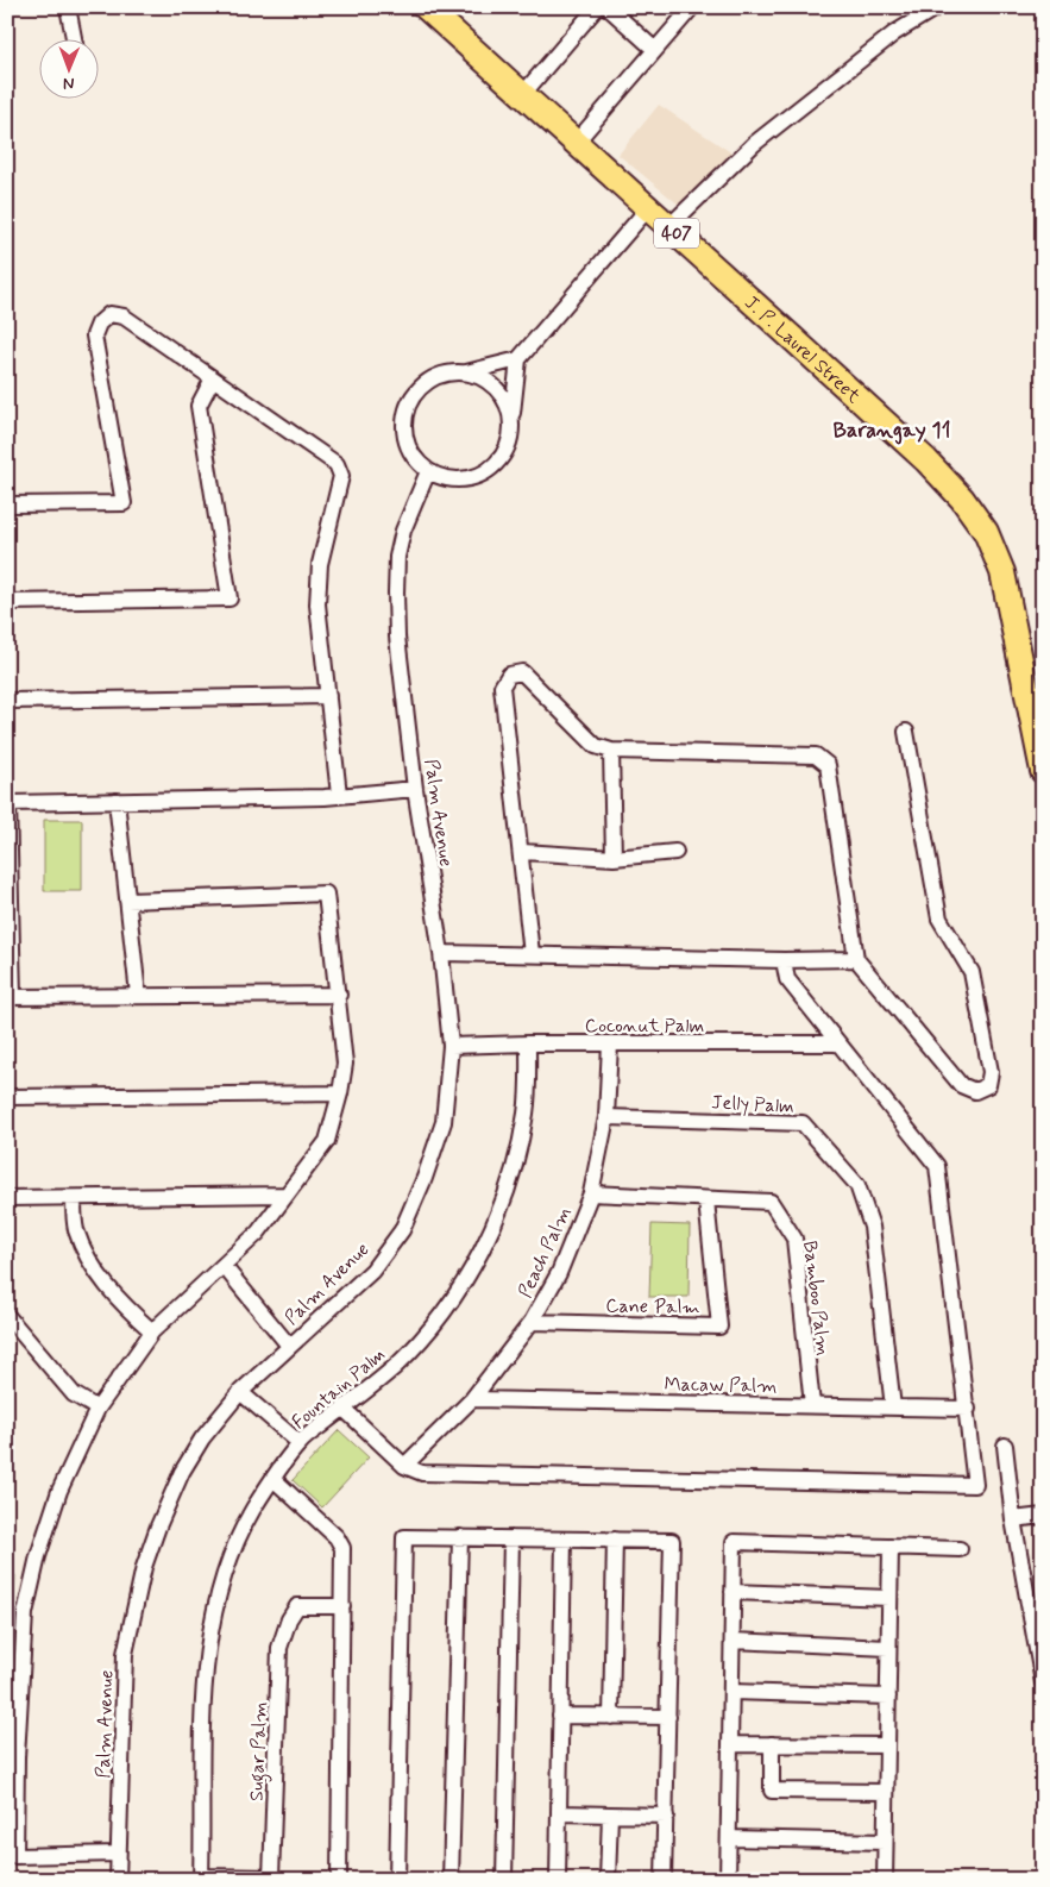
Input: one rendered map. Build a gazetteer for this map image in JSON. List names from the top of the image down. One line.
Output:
{"streets":{"main road":["407","J. P. Laurel Street"],"street":["Palm Avenue","Coconut Palm","Jelly Palm","Peach Palm","Bamboo Palm","Cane Palm","Macaw Palm","Fountain Palm","Sugar Palm"]},"crossings":[["Palm Avenue","Coconut Palm"],["Coconut Palm","Peach Palm"],["Coconut Palm","Fountain Palm"],["Jelly Palm","Peach Palm"],["Jelly Palm","Macaw Palm"],["Peach Palm","Bamboo Palm"],["Peach Palm","Cane Palm"],["Peach Palm","Macaw Palm"],["Bamboo Palm","Cane Palm"],["Bamboo Palm","Macaw Palm"],["Fountain Palm","Sugar Palm"]],"districts":["Barangay 11"],"north":"bottom"}
